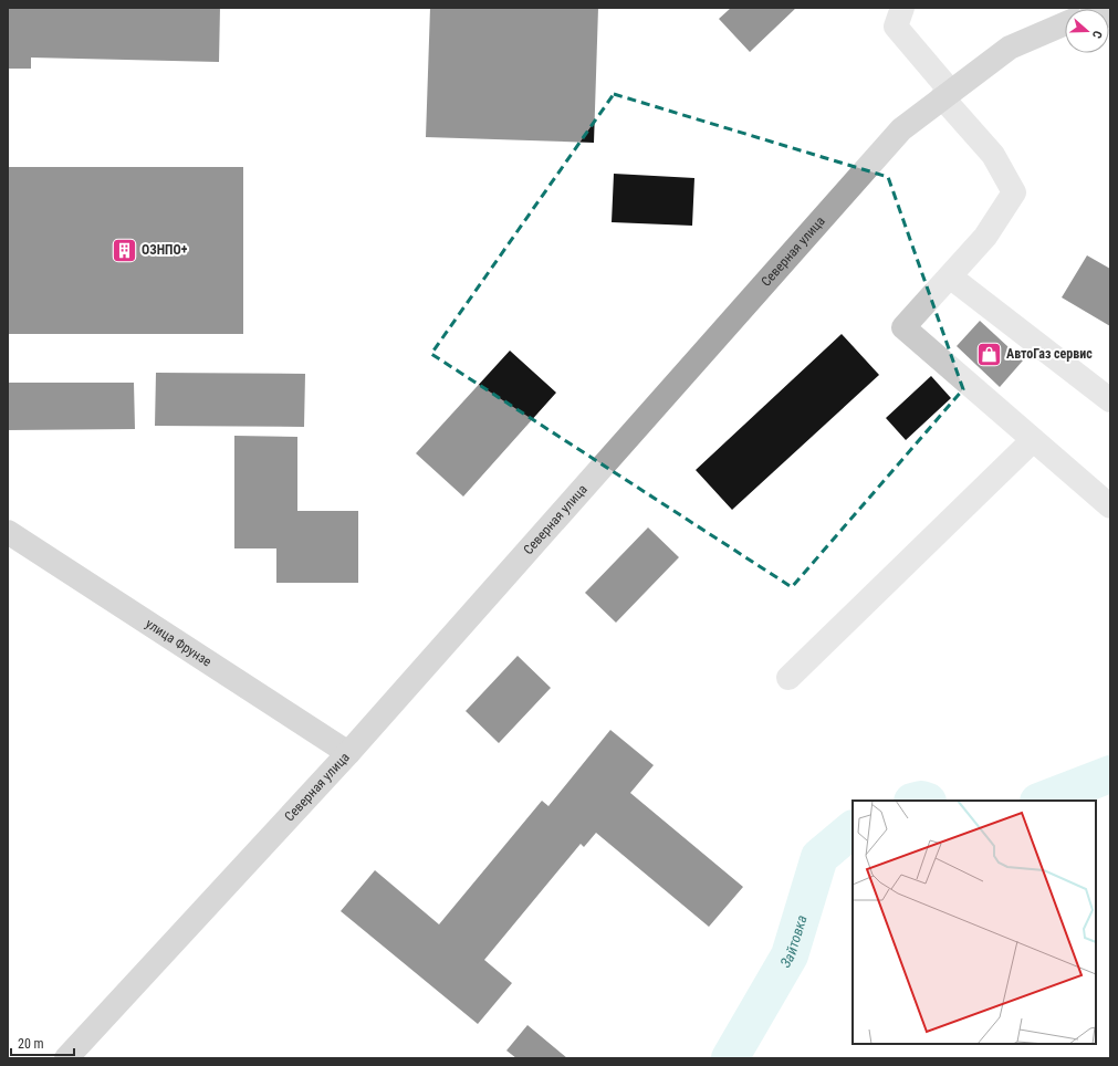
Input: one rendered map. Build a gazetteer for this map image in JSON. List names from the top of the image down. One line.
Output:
{"streets":{"main road":["Северная улица","улица Фрунзе"]},"crossings":[["Северная улица","улица Фрунзе"]],"water":["Зайтовка"],"places":{"building":["ОЗНПО+"],"shop":["АвтоГаз сервис"]},"scale_bar":"20 m","north":"right"}
